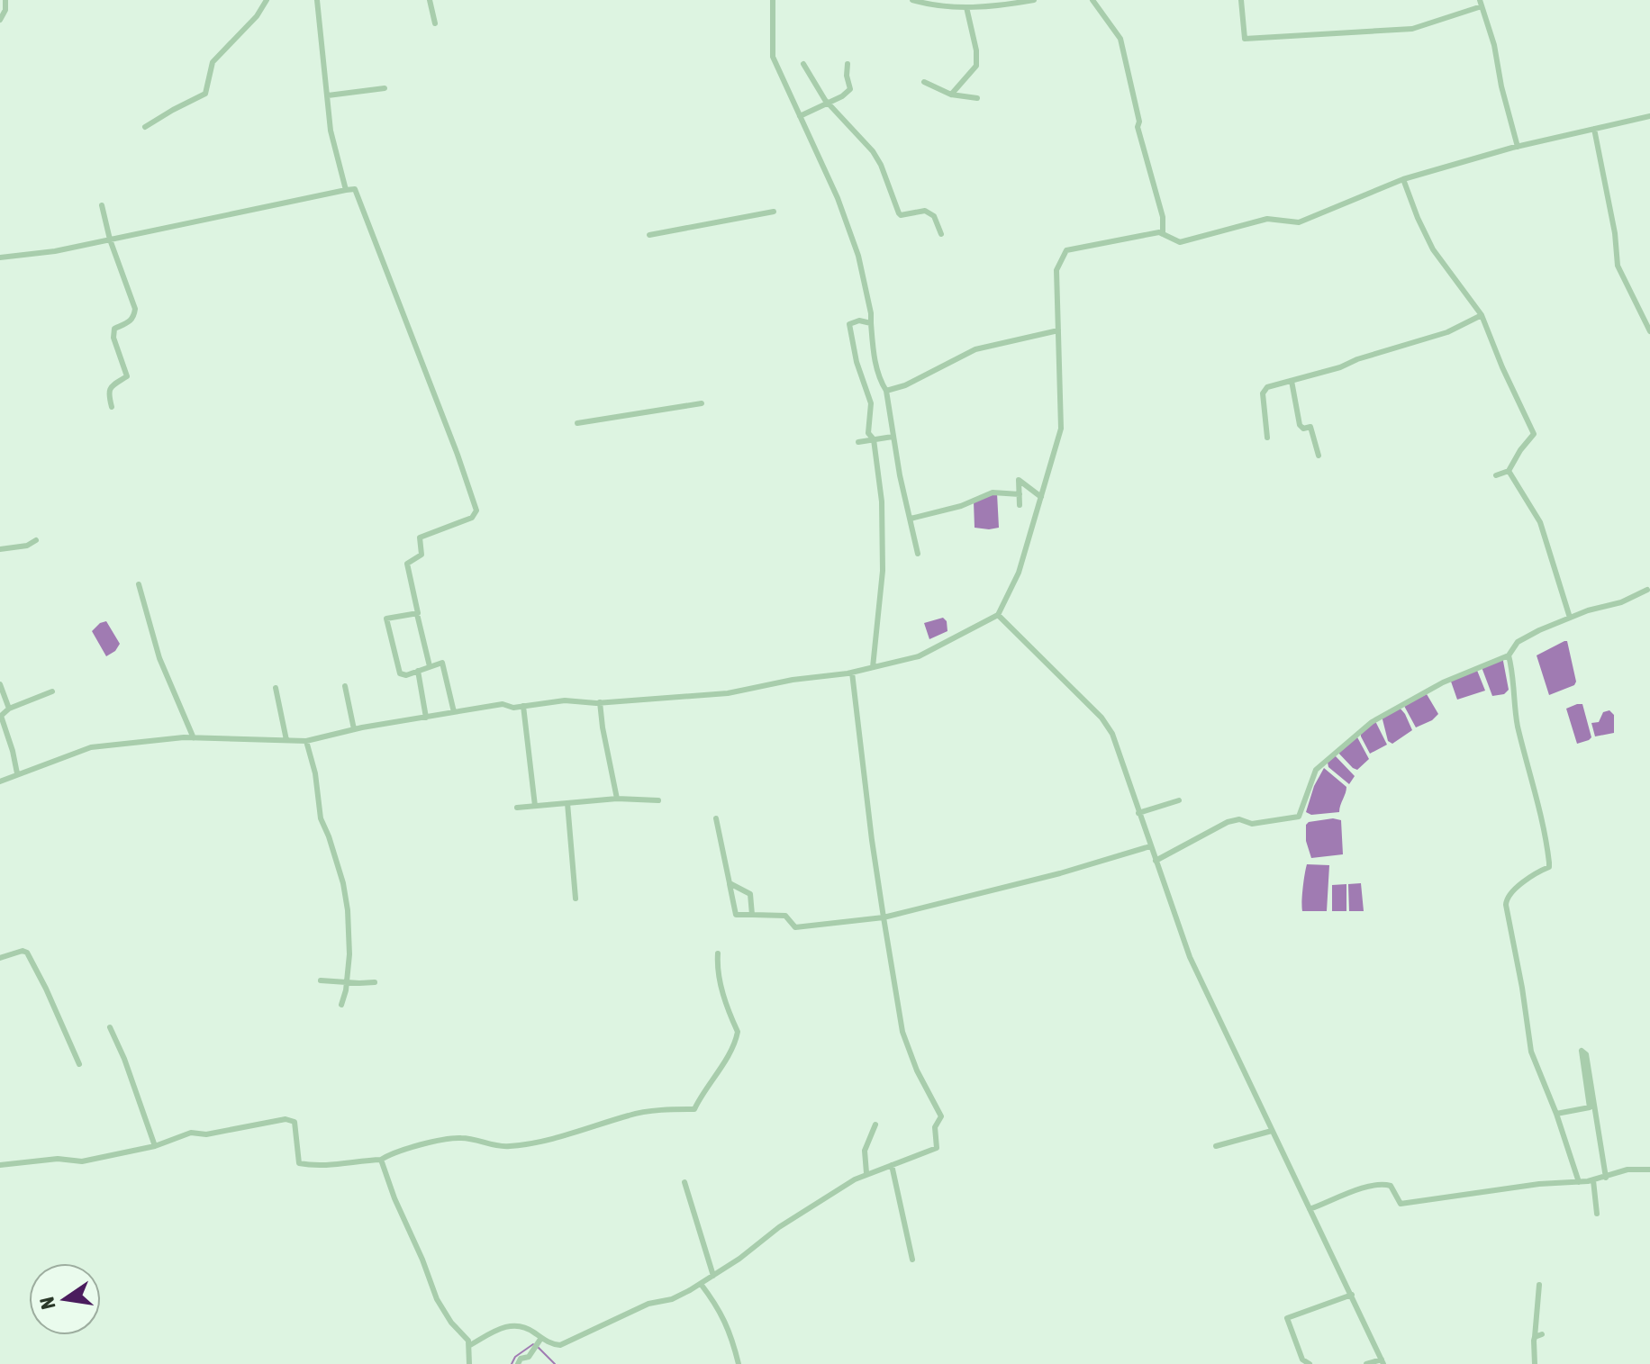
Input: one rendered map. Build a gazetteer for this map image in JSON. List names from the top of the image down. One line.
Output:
{"north":"left"}
